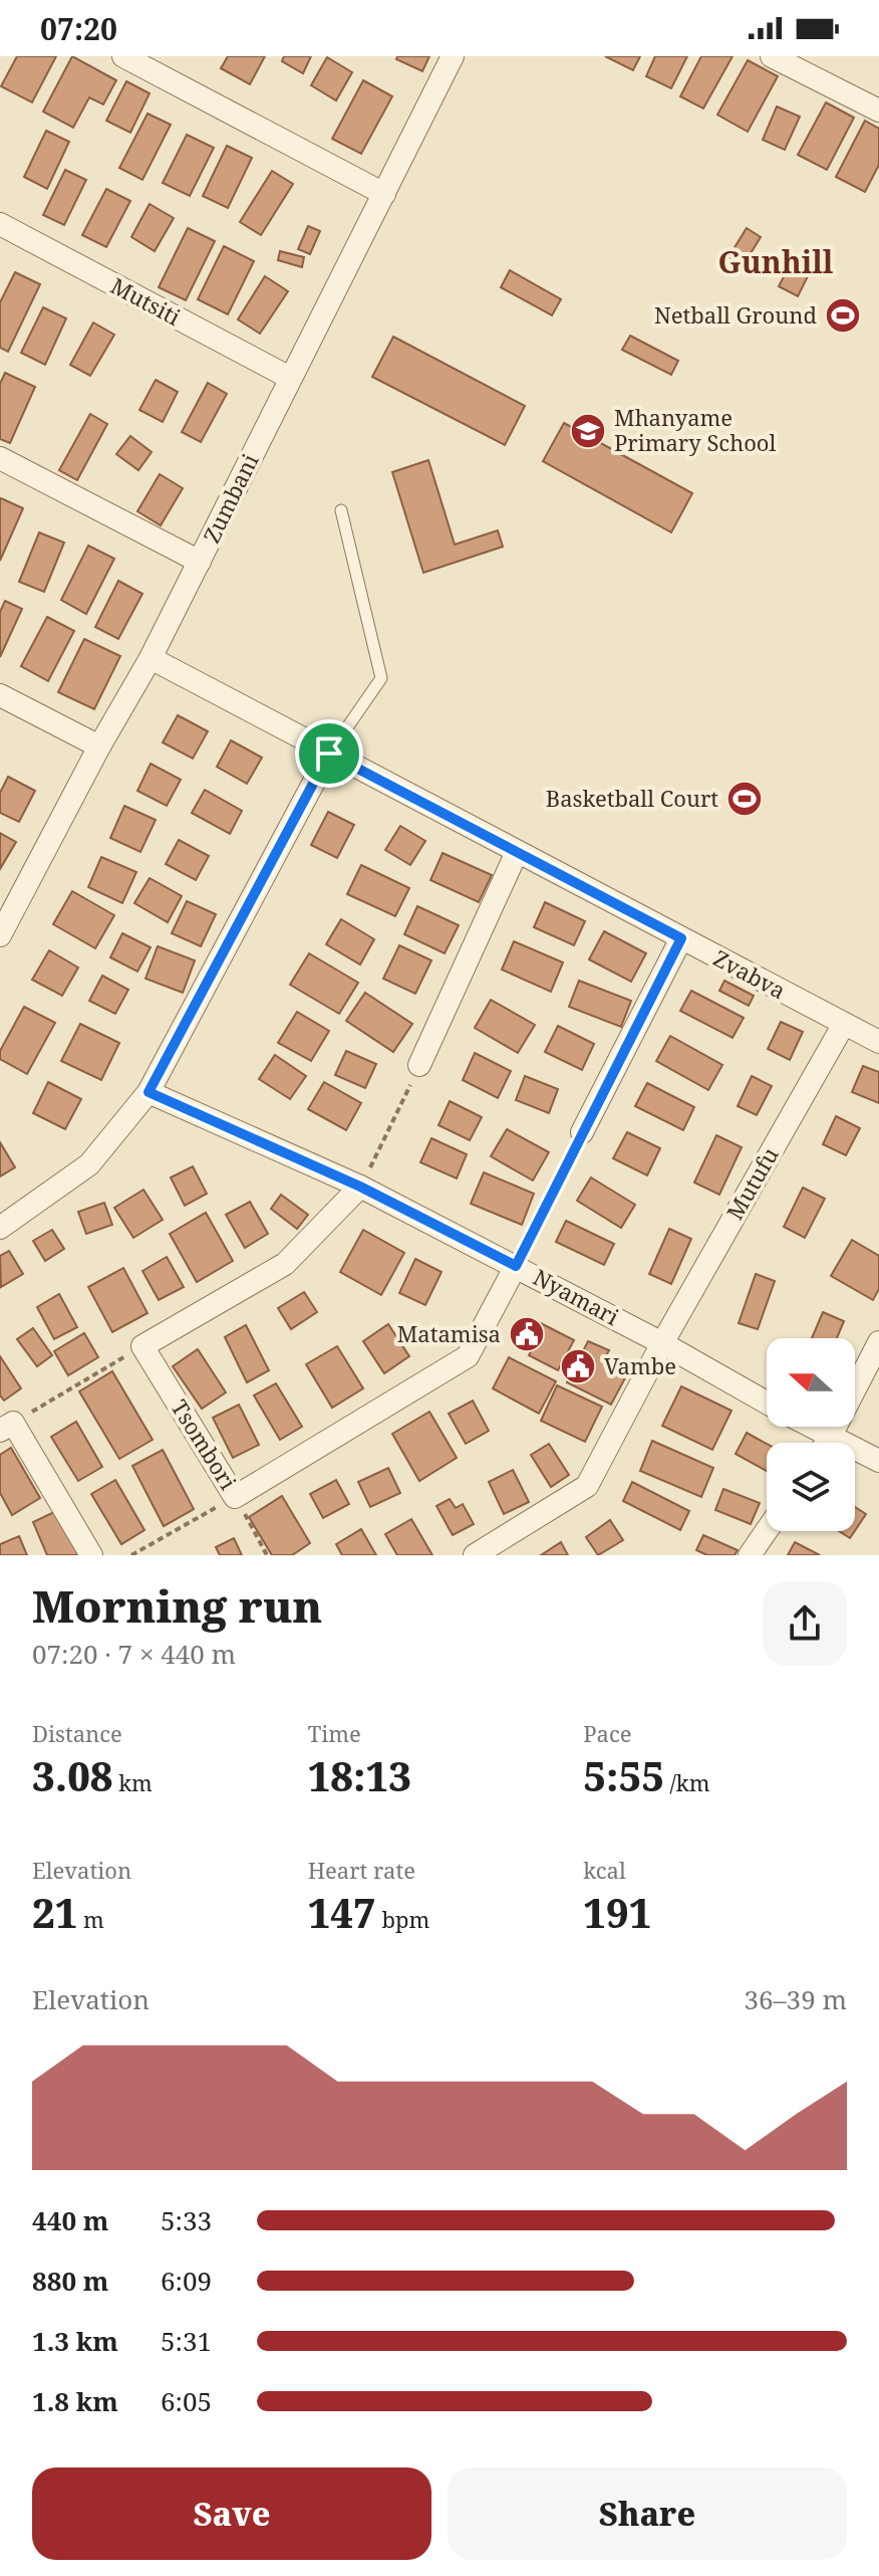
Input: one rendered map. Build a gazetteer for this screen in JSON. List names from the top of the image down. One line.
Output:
{"streets":{"street":["Mutsiti","Zumbani","Zvabva","Mutufu","Nyamari","Tsombori"]},"crossings":[["Mutsiti","Zumbani"],["Zumbani","Zvabva"],["Zvabva","Mutufu"],["Mutufu","Nyamari"],["Nyamari","Tsombori"]],"districts":["Gunhill"],"places":{"sports":["Netball Ground","Basketball Court"],"school or university":["Mhanyame Primary School"],"public building":["Matamisa","Vambe"]},"north":"left","page":{"status":"07:20","heading":["Morning run","07:20 · 7 × 440 m"],"stats":[["Distance","3.08 km"],["Time","18:13"],["Pace","5:55 /km"],["Elevation","21 m"],["Heart rate","147 bpm"],["kcal","191"]],"chart":["Elevation","36–39 m"],"list":[{"name":"440 m","note":"5:33"},{"name":"880 m","note":"6:09"},{"name":"1.3 km","note":"5:31"},{"name":"1.8 km","note":"6:05"}],"buttons":["Save","Share"]}}
